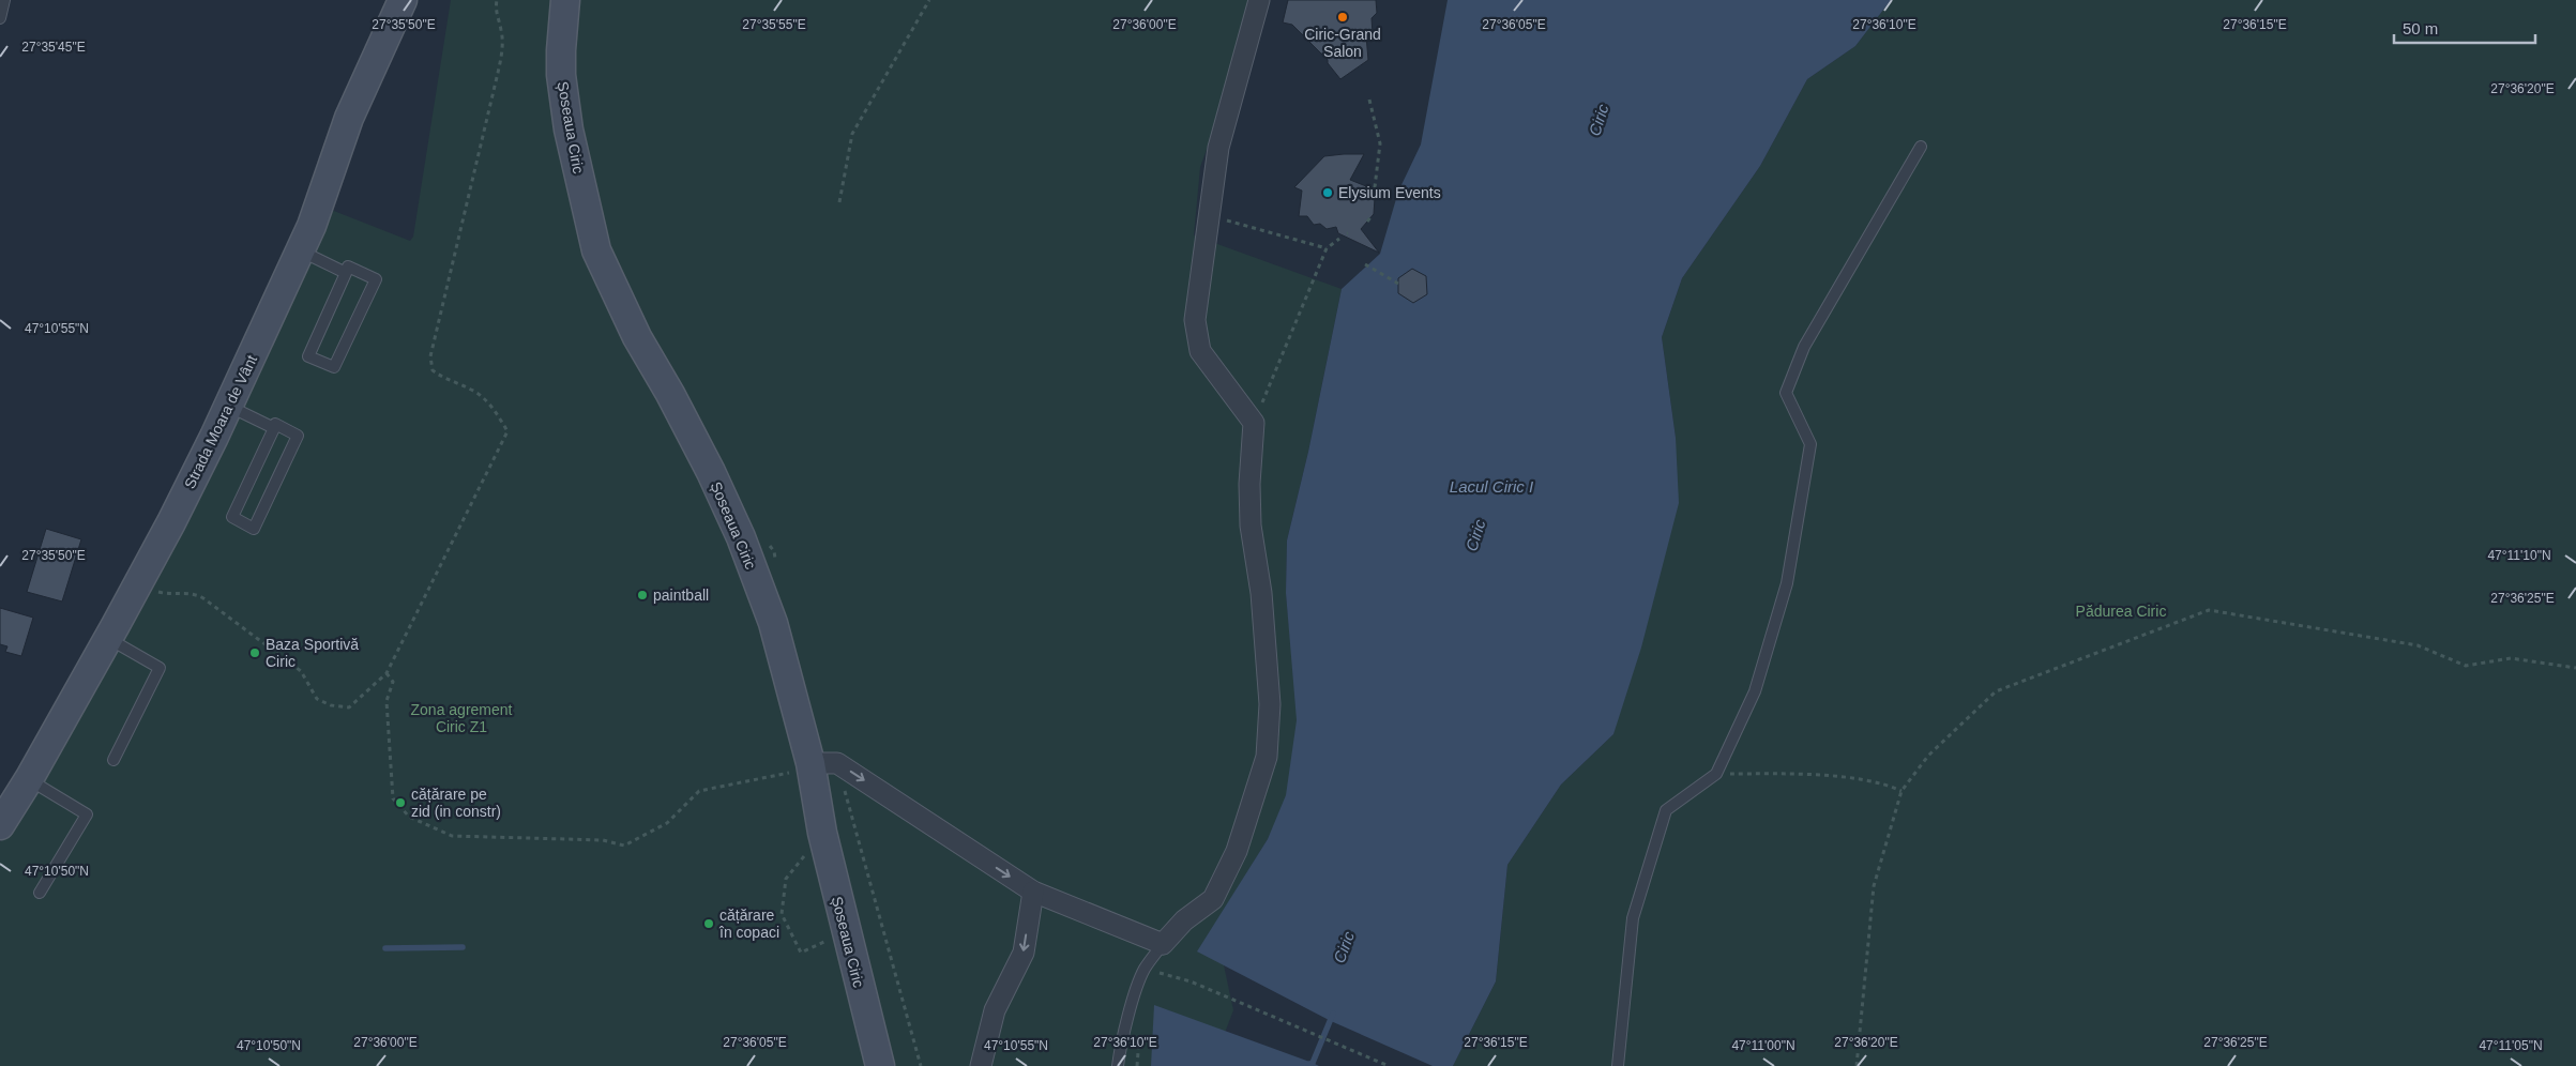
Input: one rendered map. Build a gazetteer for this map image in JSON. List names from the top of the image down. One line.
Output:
{"streets":{"main road":["Șoseaua Ciric","Strada Moara de Vânt"]},"water":["Ciric","Lacul Ciric I"],"parks":["Pădurea Ciric","Zona agrement Ciric Z1"],"places":["Ciric-Grand Salon","Elysium Events","paintball","Baza Sportivă Ciric","cățărare pe zid (in constr)","cățărare în copaci"],"scale_bar":"50 m","coordinates":["27°35'50\"E","27°35'55\"E","27°36'00\"E","27°36'05\"E","27°36'10\"E","27°36'15\"E","27°35'45\"E","27°36'20\"E","47°10'55\"N","47°11'10\"N","27°36'25\"E","47°10'50\"N","47°11'00\"N","47°11'05\"N"]}
